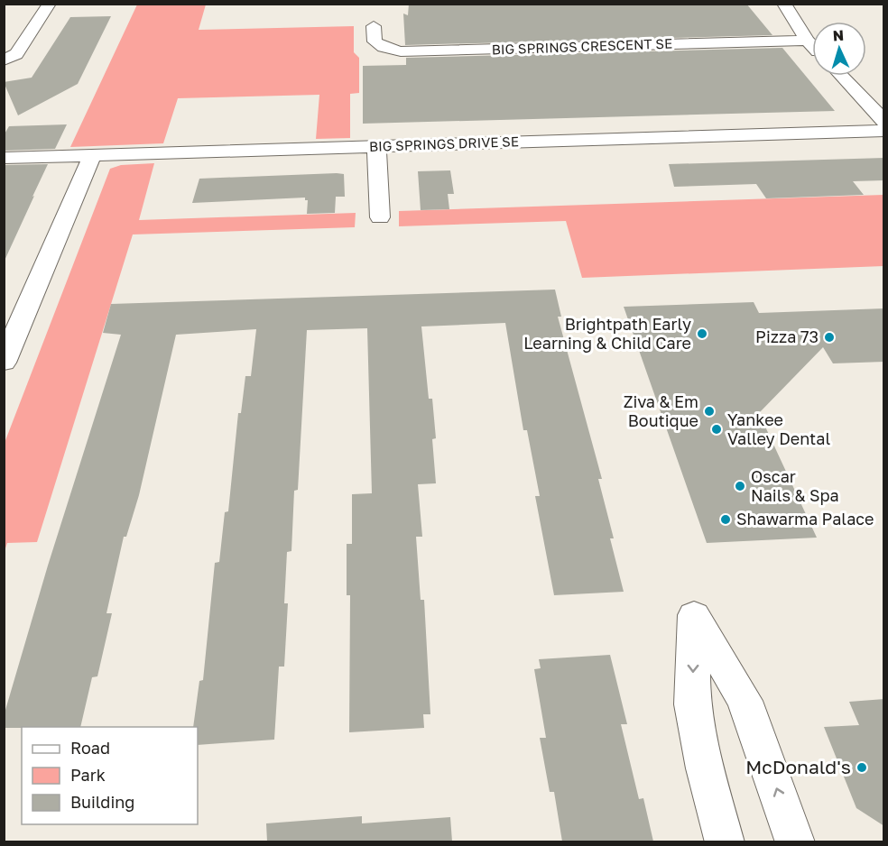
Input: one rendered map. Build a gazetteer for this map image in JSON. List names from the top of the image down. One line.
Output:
{"streets":{"street":["BIG SPRINGS CRESCENT SE","BIG SPRINGS DRIVE SE"]},"places":["Brightpath Early Learning & Child Care","Pizza 73","Ziva & Em Boutique","Yankee Valley Dental","Oscar Nails & Spa","Shawarma Palace","McDonald's"],"legend":["Road","Park","Building"],"north":"top"}
